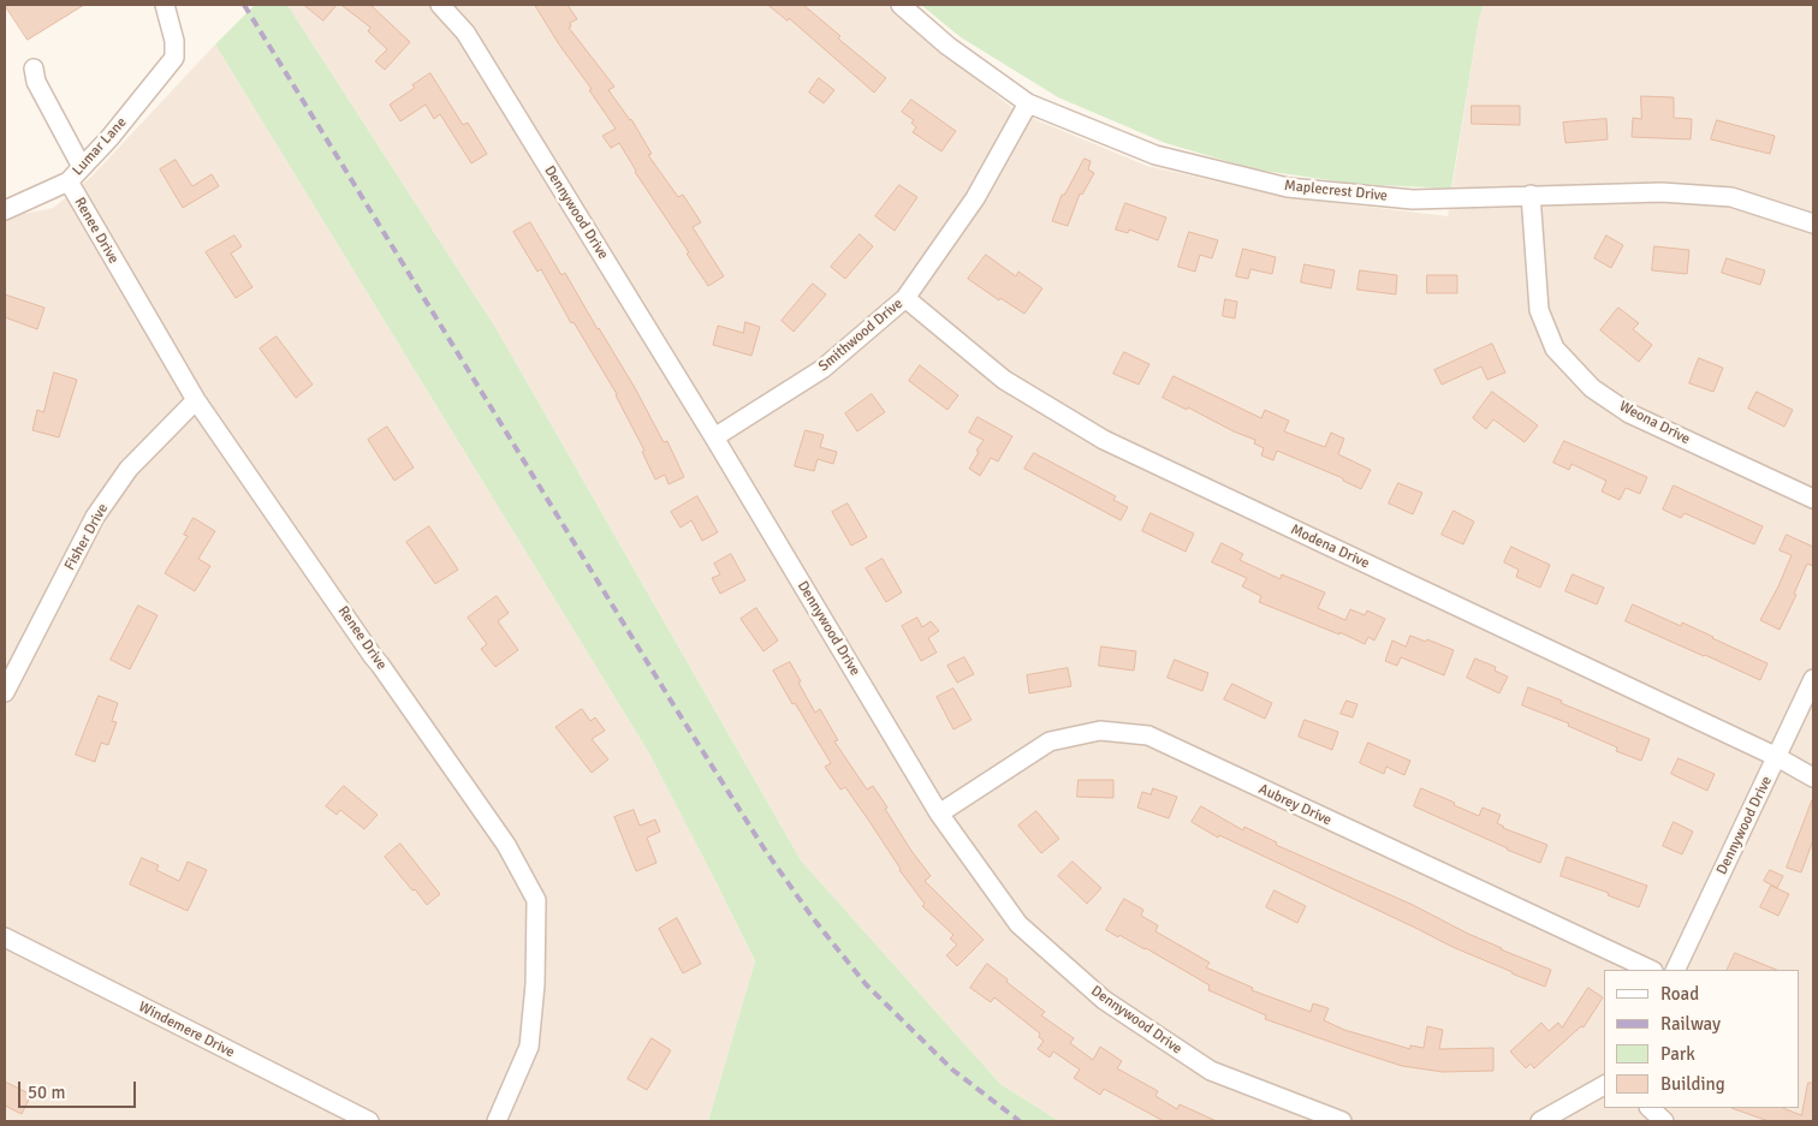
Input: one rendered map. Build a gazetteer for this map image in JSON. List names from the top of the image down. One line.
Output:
{"streets":{"street":["Lumar Lane","Maplecrest Drive","Dennywood Drive","Renee Drive","Smithwood Drive","Weona Drive","Fisher Drive","Modena Drive","Aubrey Drive","Windemere Drive"]},"crossings":[["Lumar Lane","Renee Drive"],["Maplecrest Drive","Smithwood Drive"],["Maplecrest Drive","Weona Drive"],["Dennywood Drive","Smithwood Drive"],["Dennywood Drive","Modena Drive"],["Dennywood Drive","Aubrey Drive"],["Renee Drive","Fisher Drive"],["Smithwood Drive","Modena Drive"]],"legend":["Road","Railway","Park","Building"],"scale_bar":"50 m"}
